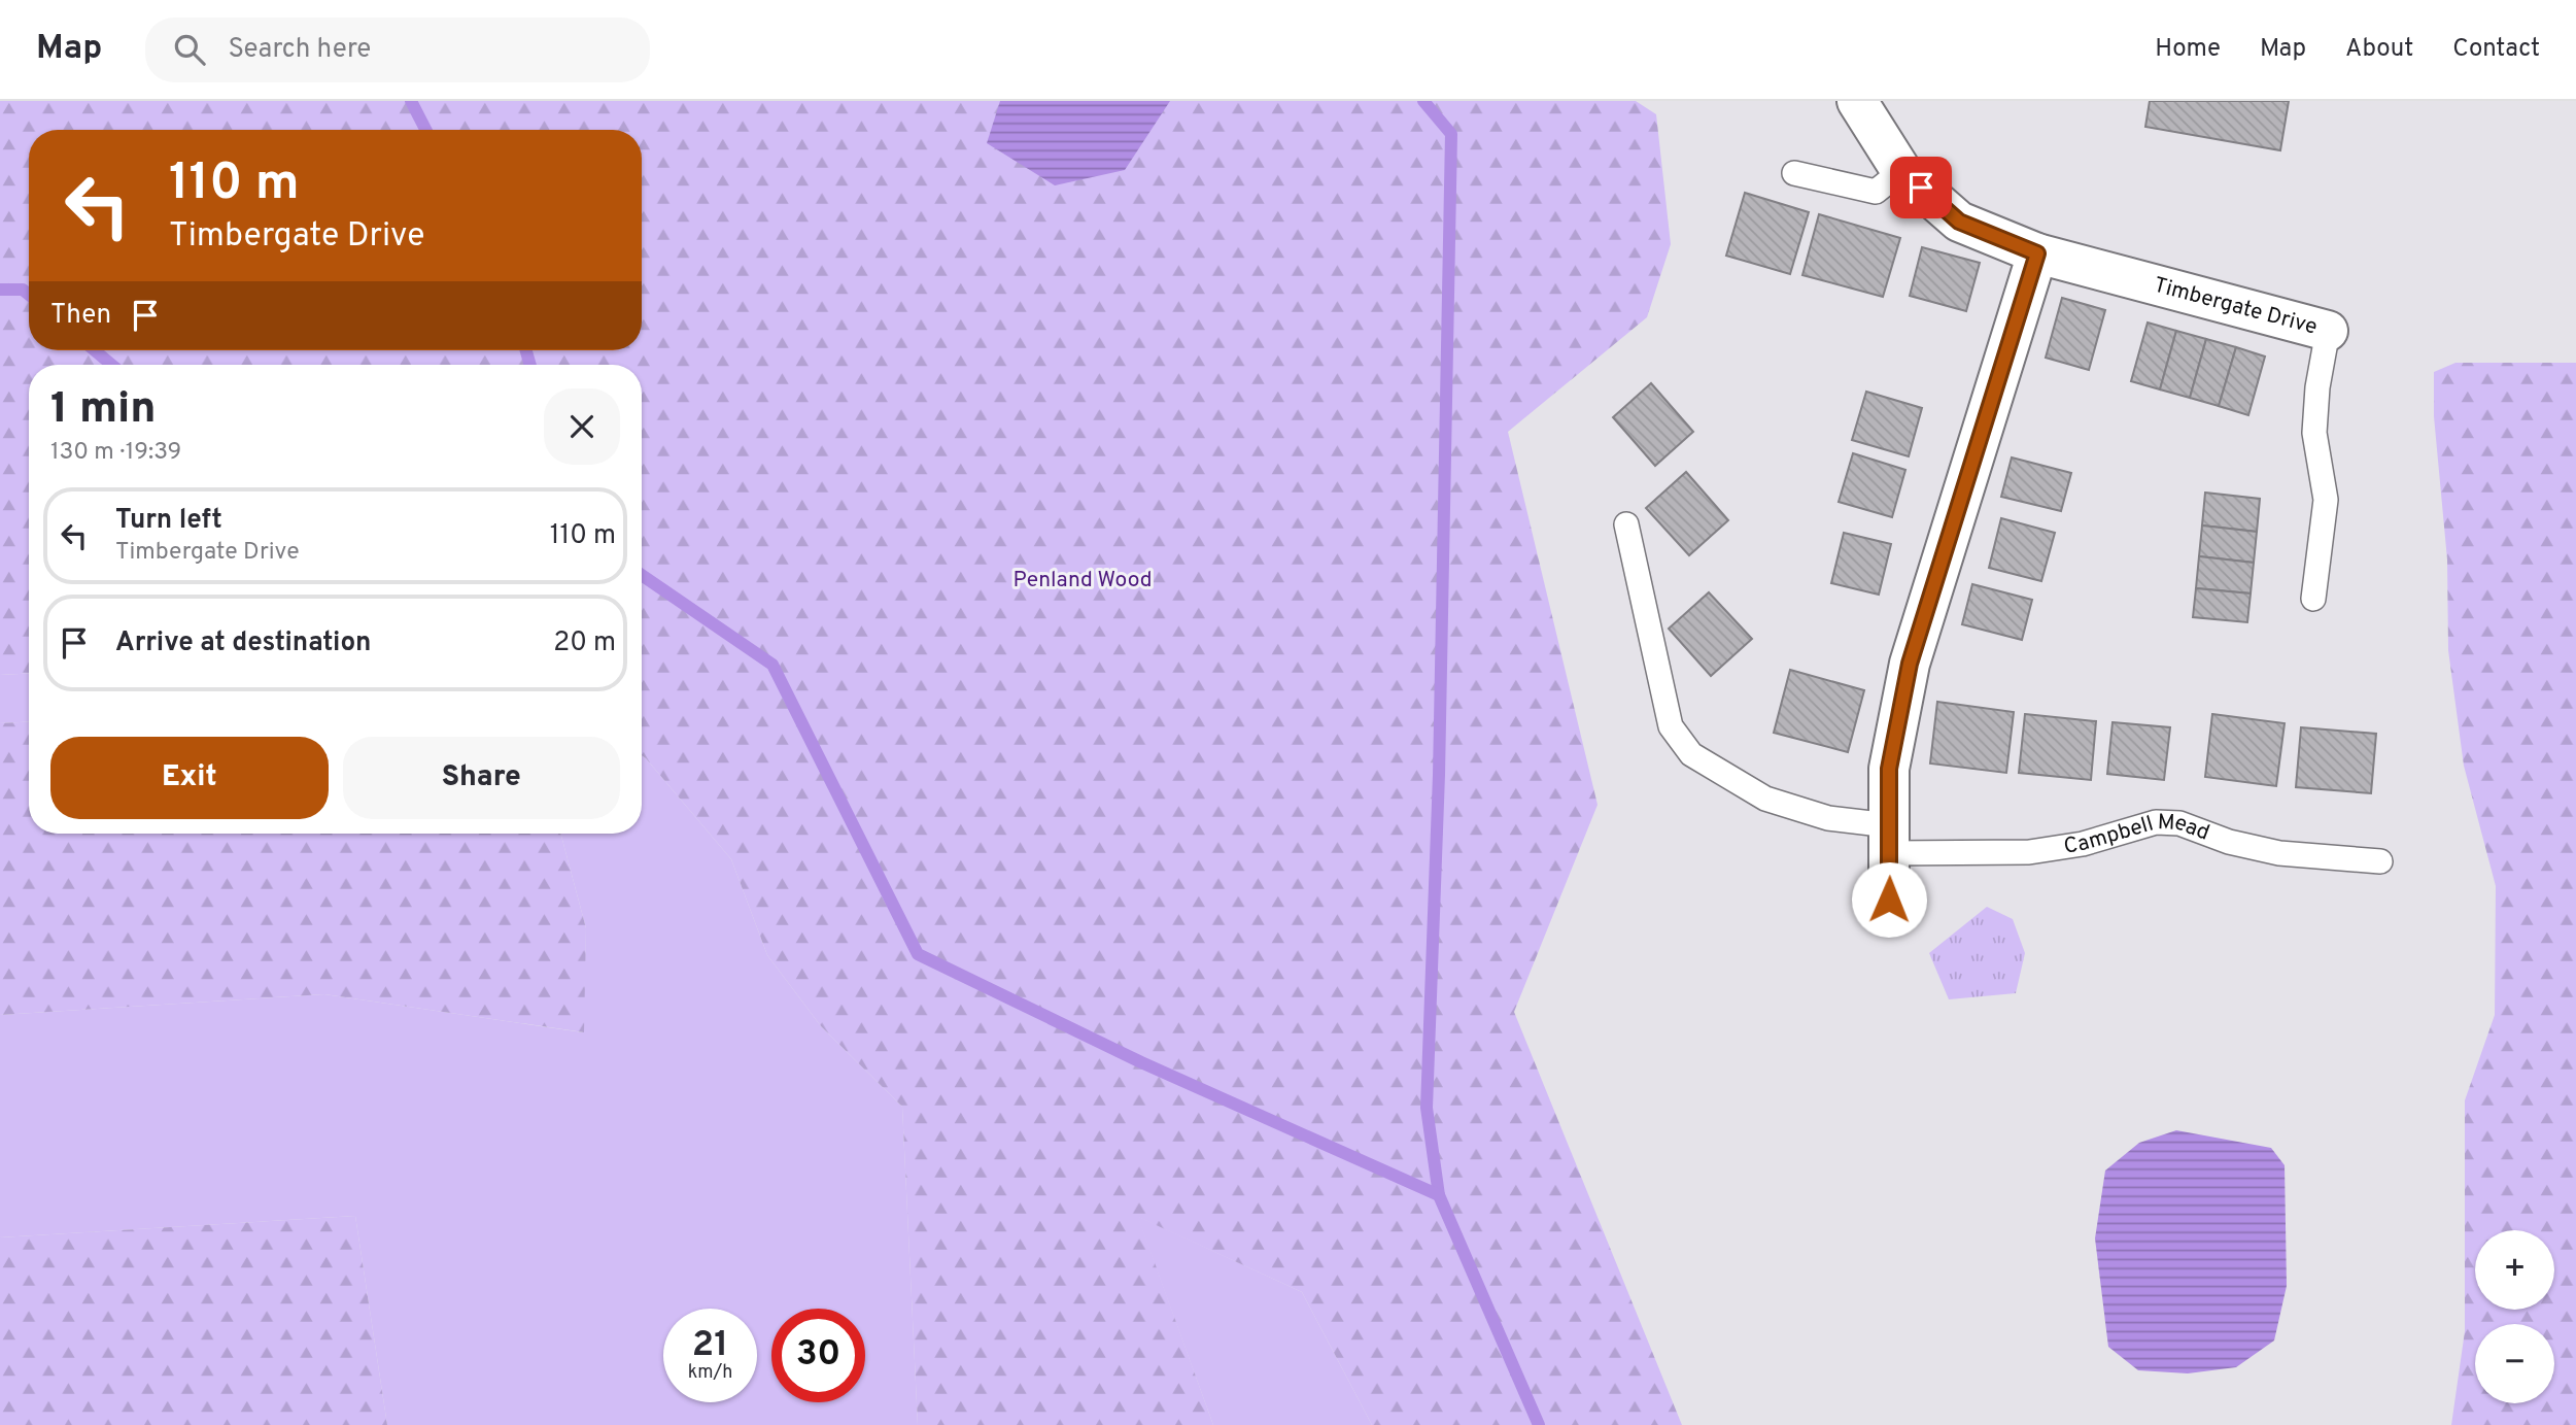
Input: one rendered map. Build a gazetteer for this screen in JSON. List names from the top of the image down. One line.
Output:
{"streets":{"street":["Timbergate Drive"],"lane":["Campbell Mead"]},"parks":["Penland Wood"],"page":{"header":"Map","search":"Search here","nav":["Home","Map","About","Contact"],"turn":["110 m","Timbergate Drive"],"then":"Then","heading":["1 min","130 m · 19:39"],"list":[{"name":"Turn left","note":"Timbergate Drive","value":"110 m"},{"name":"Arrive at destination","value":"20 m"}],"buttons":["Exit","Share"],"map_buttons":["+","−"],"speed":"21 km/h","limit":"30"}}
